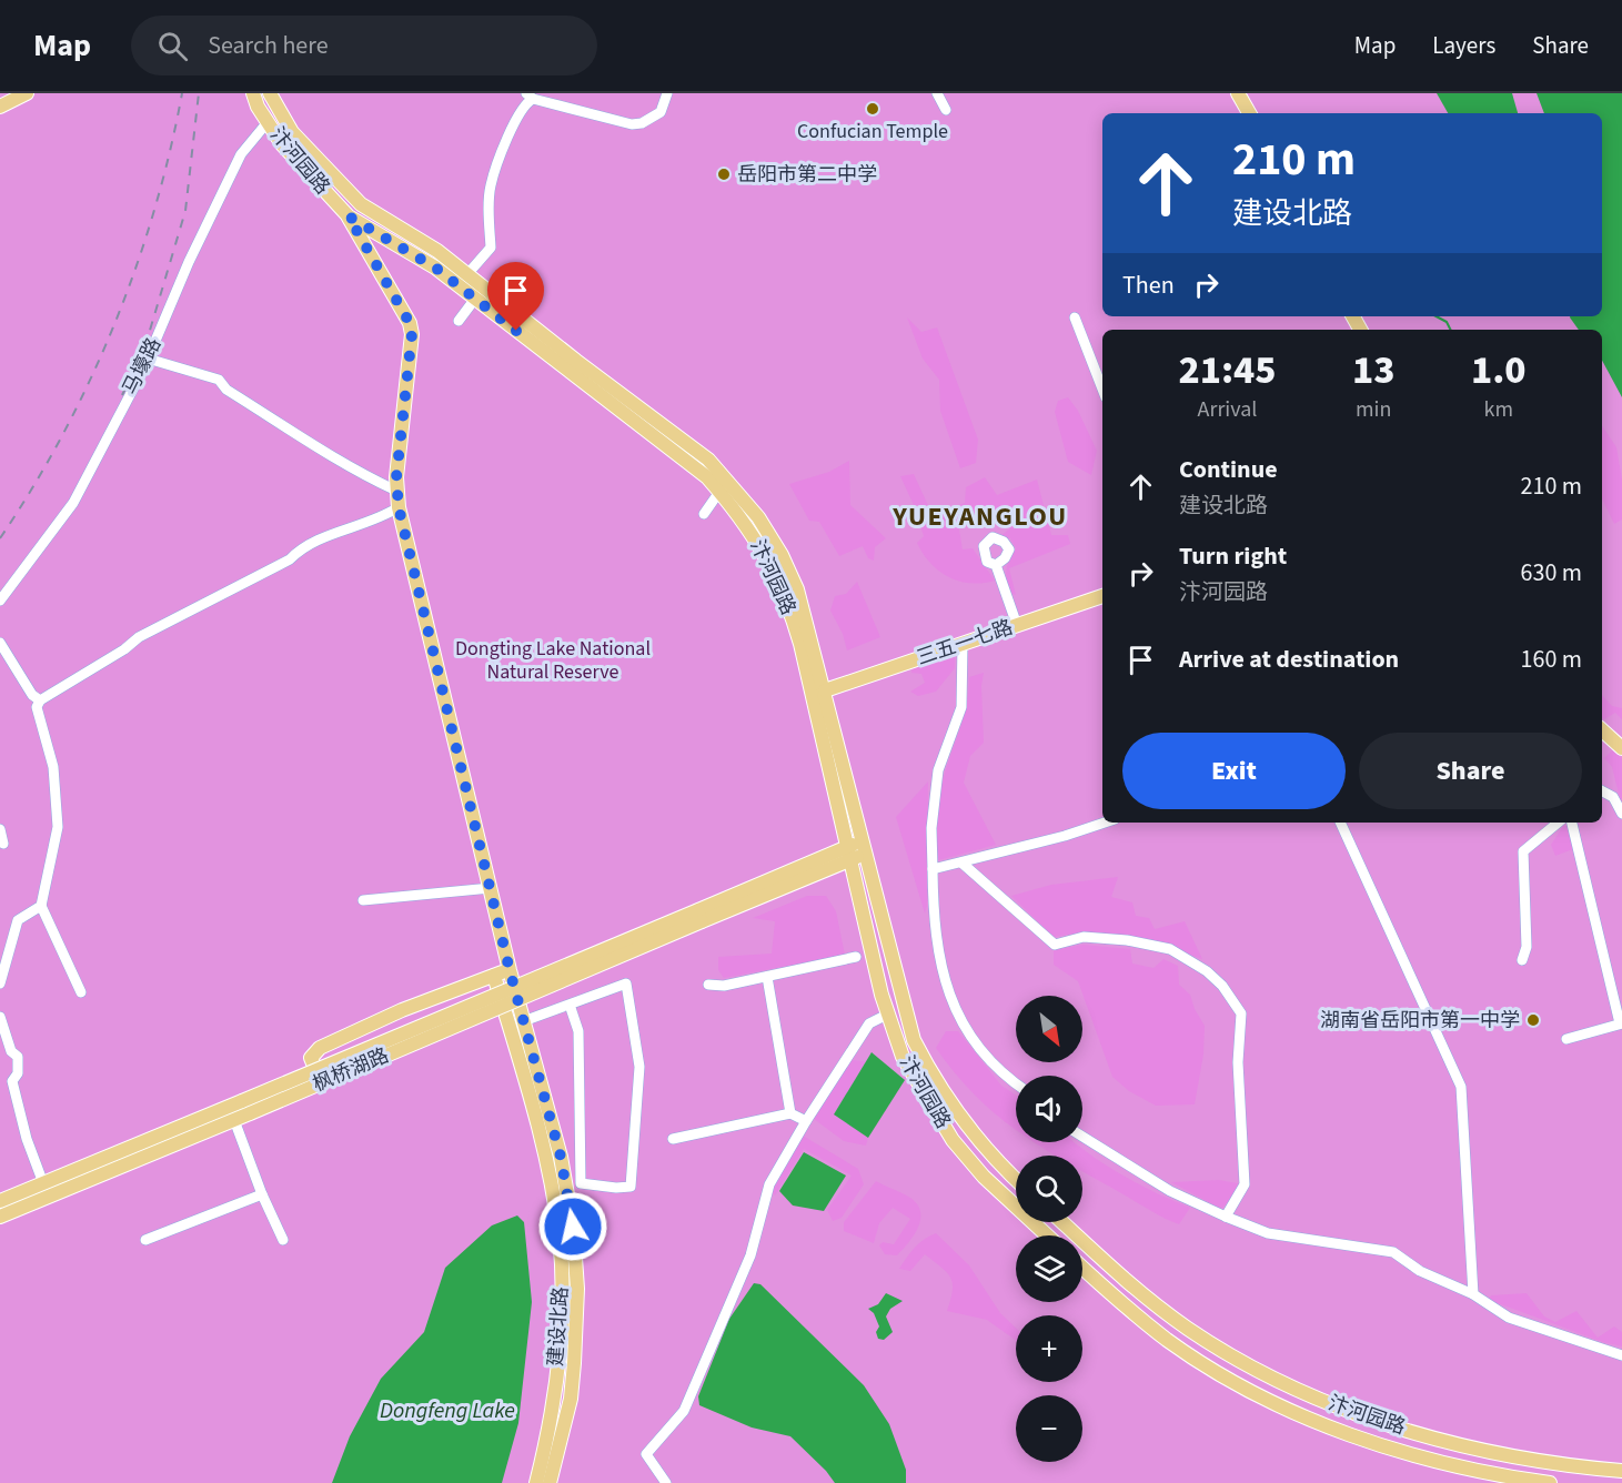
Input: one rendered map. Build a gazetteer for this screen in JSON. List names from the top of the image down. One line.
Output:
{"streets":{"main road":["汴河园路","三五一七路","枫桥湖路","建设北路"],"street":["马壕路"]},"crossings":[["汴河园路","马壕路"],["汴河园路","三五一七路"]],"districts":["YUEYANGLOU"],"water":["Dongfeng Lake"],"parks":["Dongting Lake National Natural Reserve"],"places":["Confucian Temple","岳阳市第二中学","湖南省岳阳市第一中学"],"north":"bottom right","page":{"header":"Map","search":"Search here","nav":["Map","Layers","Share"],"turn":["210 m","建设北路"],"then":"Then","eta":["21:45","Arrival","13","min","1.0","km"],"list":[{"name":"Continue","note":"建设北路","value":"210 m"},{"name":"Turn right","note":"汴河园路","value":"630 m"},{"name":"Arrive at destination","value":"160 m"}],"buttons":["Exit","Share"],"map_buttons":["+","−"]}}
